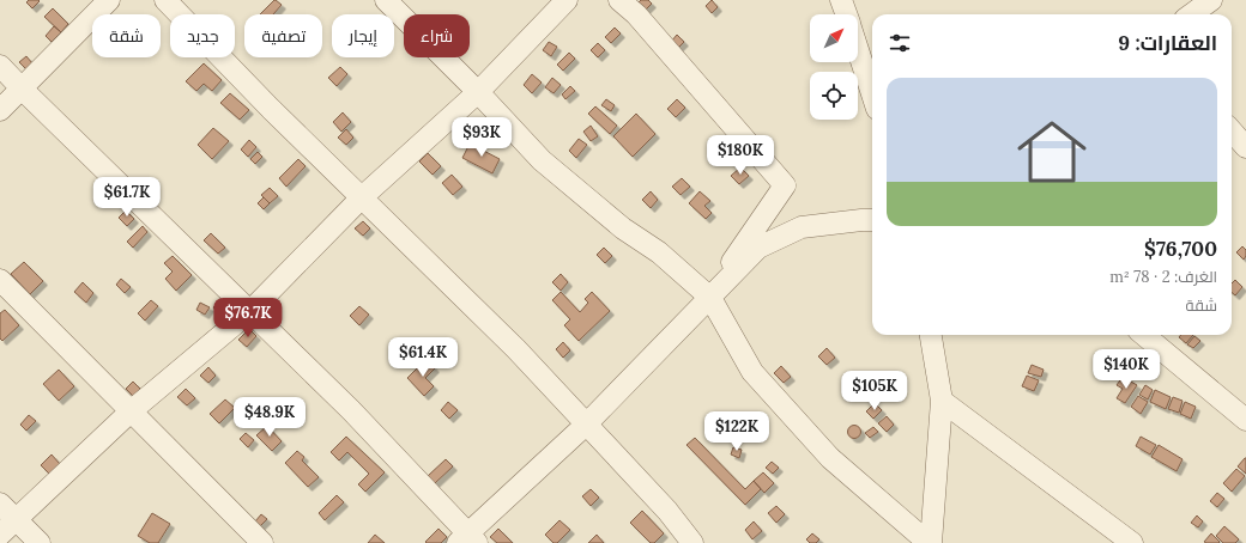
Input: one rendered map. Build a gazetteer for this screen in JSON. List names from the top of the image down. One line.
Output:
{"north":"top right","page":{"chip":["شراء","إيجار","تصفية","جديد","شقة"],"heading":"العقارات: 9","list":[{"name":"$76,700","note":"الغرف: 2 · 78 m² · شقة"}],"price":["$93K","$180K","$61.7K","$76.7K","$61.4K","$140K","$105K","$48.9K","$122K"]}}
